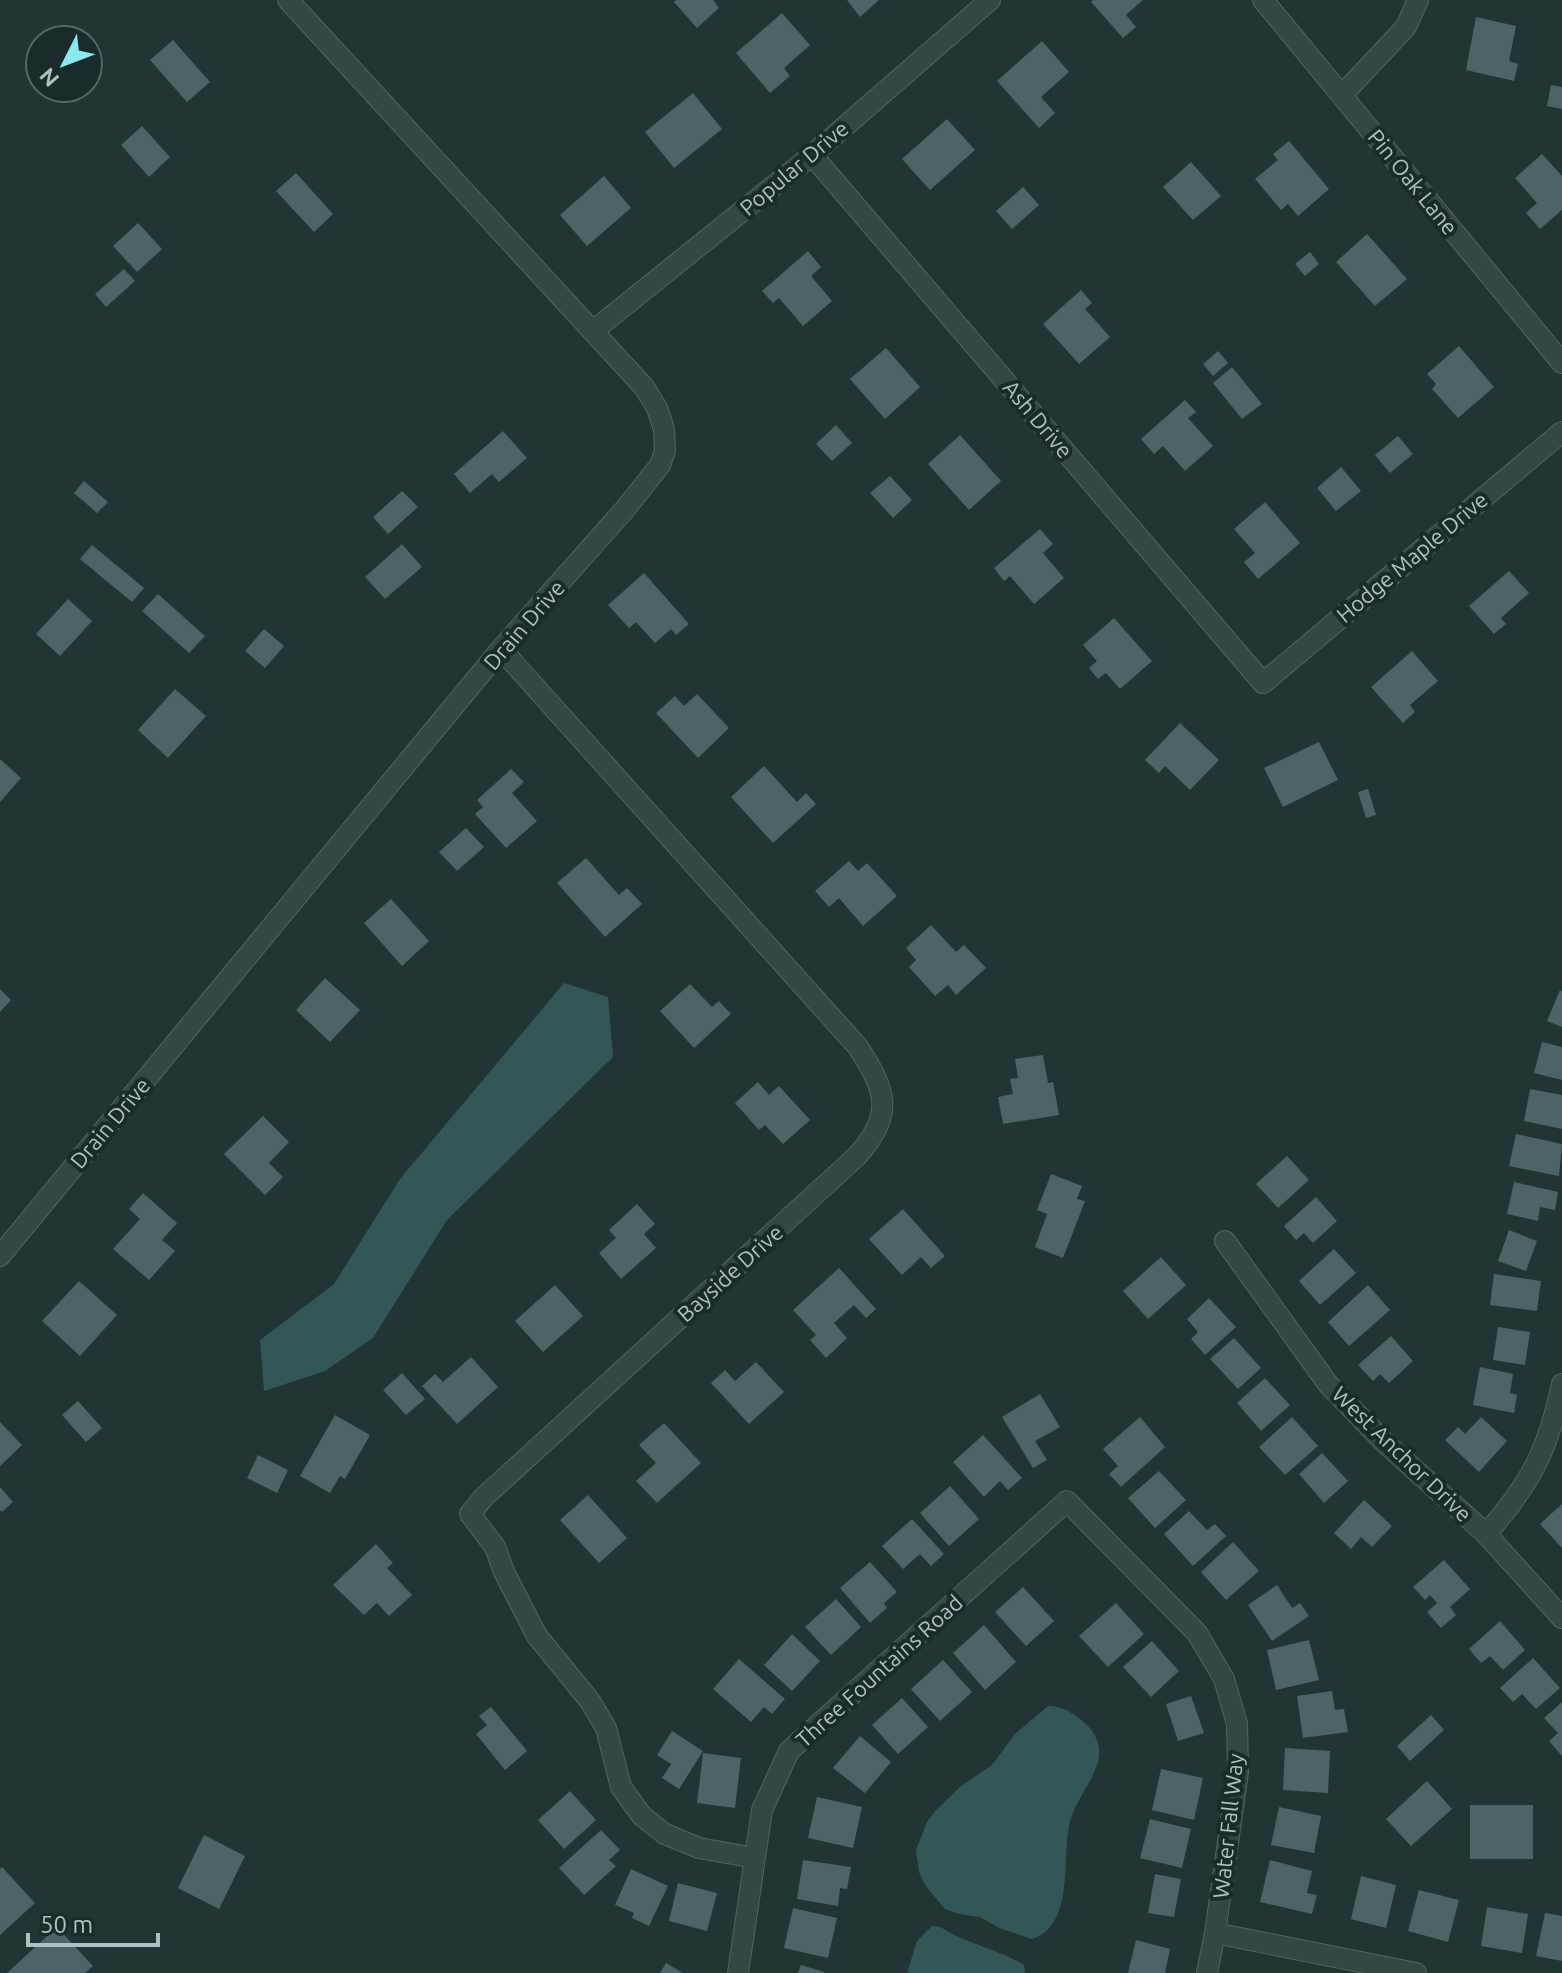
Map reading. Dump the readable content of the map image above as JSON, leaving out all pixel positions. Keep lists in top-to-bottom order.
{
  "streets": {
    "street": [
      "Popular Drive",
      "Pin Oak Lane",
      "Ash Drive",
      "Hodge Maple Drive",
      "Drain Drive",
      "Bayside Drive",
      "West Anchor Drive",
      "Three Fountains Road",
      "Water Fall Way"
    ]
  },
  "crossings": [
    ["Popular Drive", "Ash Drive"],
    ["Popular Drive", "Drain Drive"],
    ["Ash Drive", "Hodge Maple Drive"],
    ["Drain Drive", "Bayside Drive"],
    ["Bayside Drive", "Three Fountains Road"],
    ["Three Fountains Road", "Water Fall Way"]
  ],
  "scale_bar": "50 m",
  "north": "bottom left"
}
